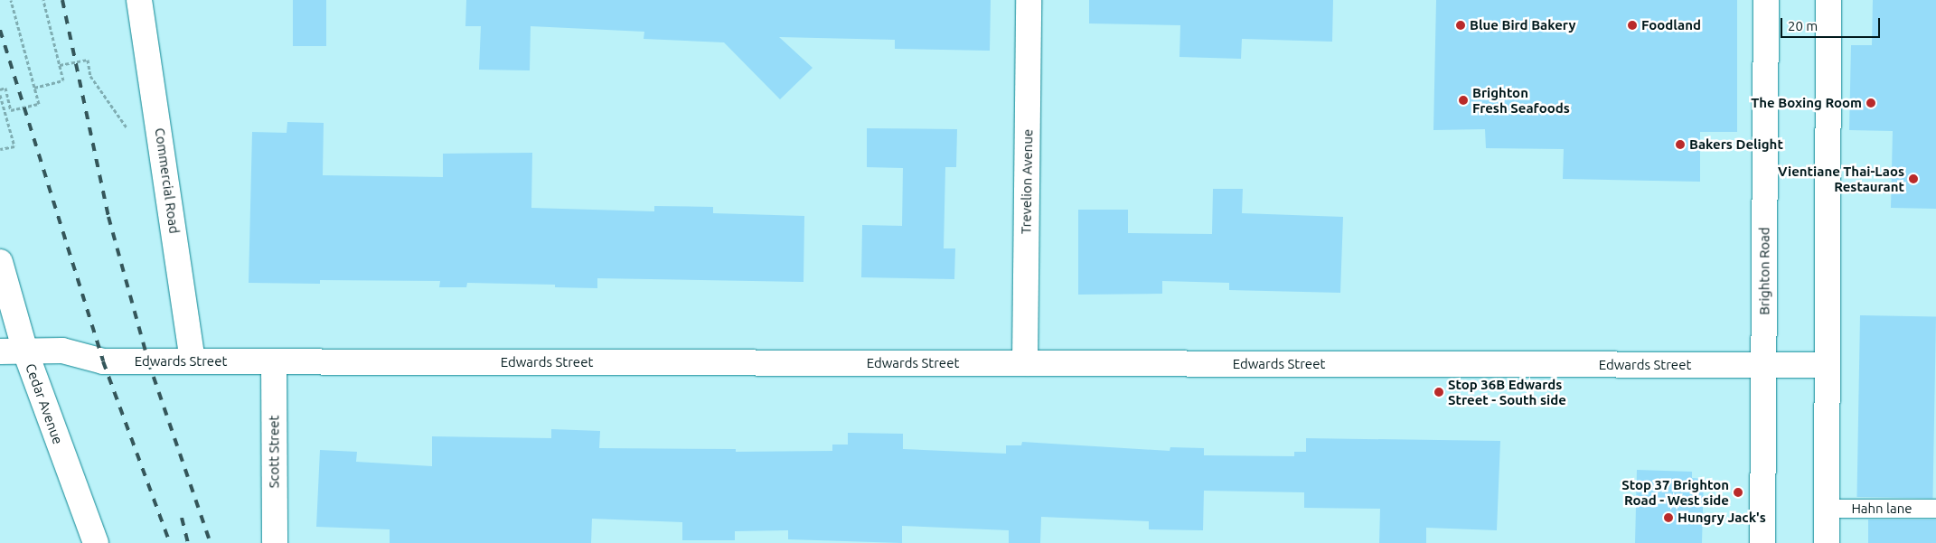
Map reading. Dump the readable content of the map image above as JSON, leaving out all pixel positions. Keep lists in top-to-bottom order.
{
  "streets": {
    "street": [
      "Commercial Road",
      "Trevelion Avenue",
      "Brighton Road",
      "Edwards Street",
      "Cedar Avenue",
      "Scott Street"
    ],
    "lane": ["Hahn lane"]
  },
  "crossings": [
    ["Commercial Road", "Edwards Street"],
    ["Trevelion Avenue", "Edwards Street"],
    ["Brighton Road", "Edwards Street"],
    ["Edwards Street", "Cedar Avenue"],
    ["Edwards Street", "Scott Street"]
  ],
  "places": [
    "Blue Bird Bakery",
    "Foodland",
    "Brighton Fresh Seafoods",
    "The Boxing Room",
    "Bakers Delight",
    "Vientiane Thai-Laos Restaurant",
    "Stop 36B Edwards Street - South side",
    "Stop 37 Brighton Road - West side",
    "Hungry Jack's"
  ],
  "scale_bar": "20 m"
}
